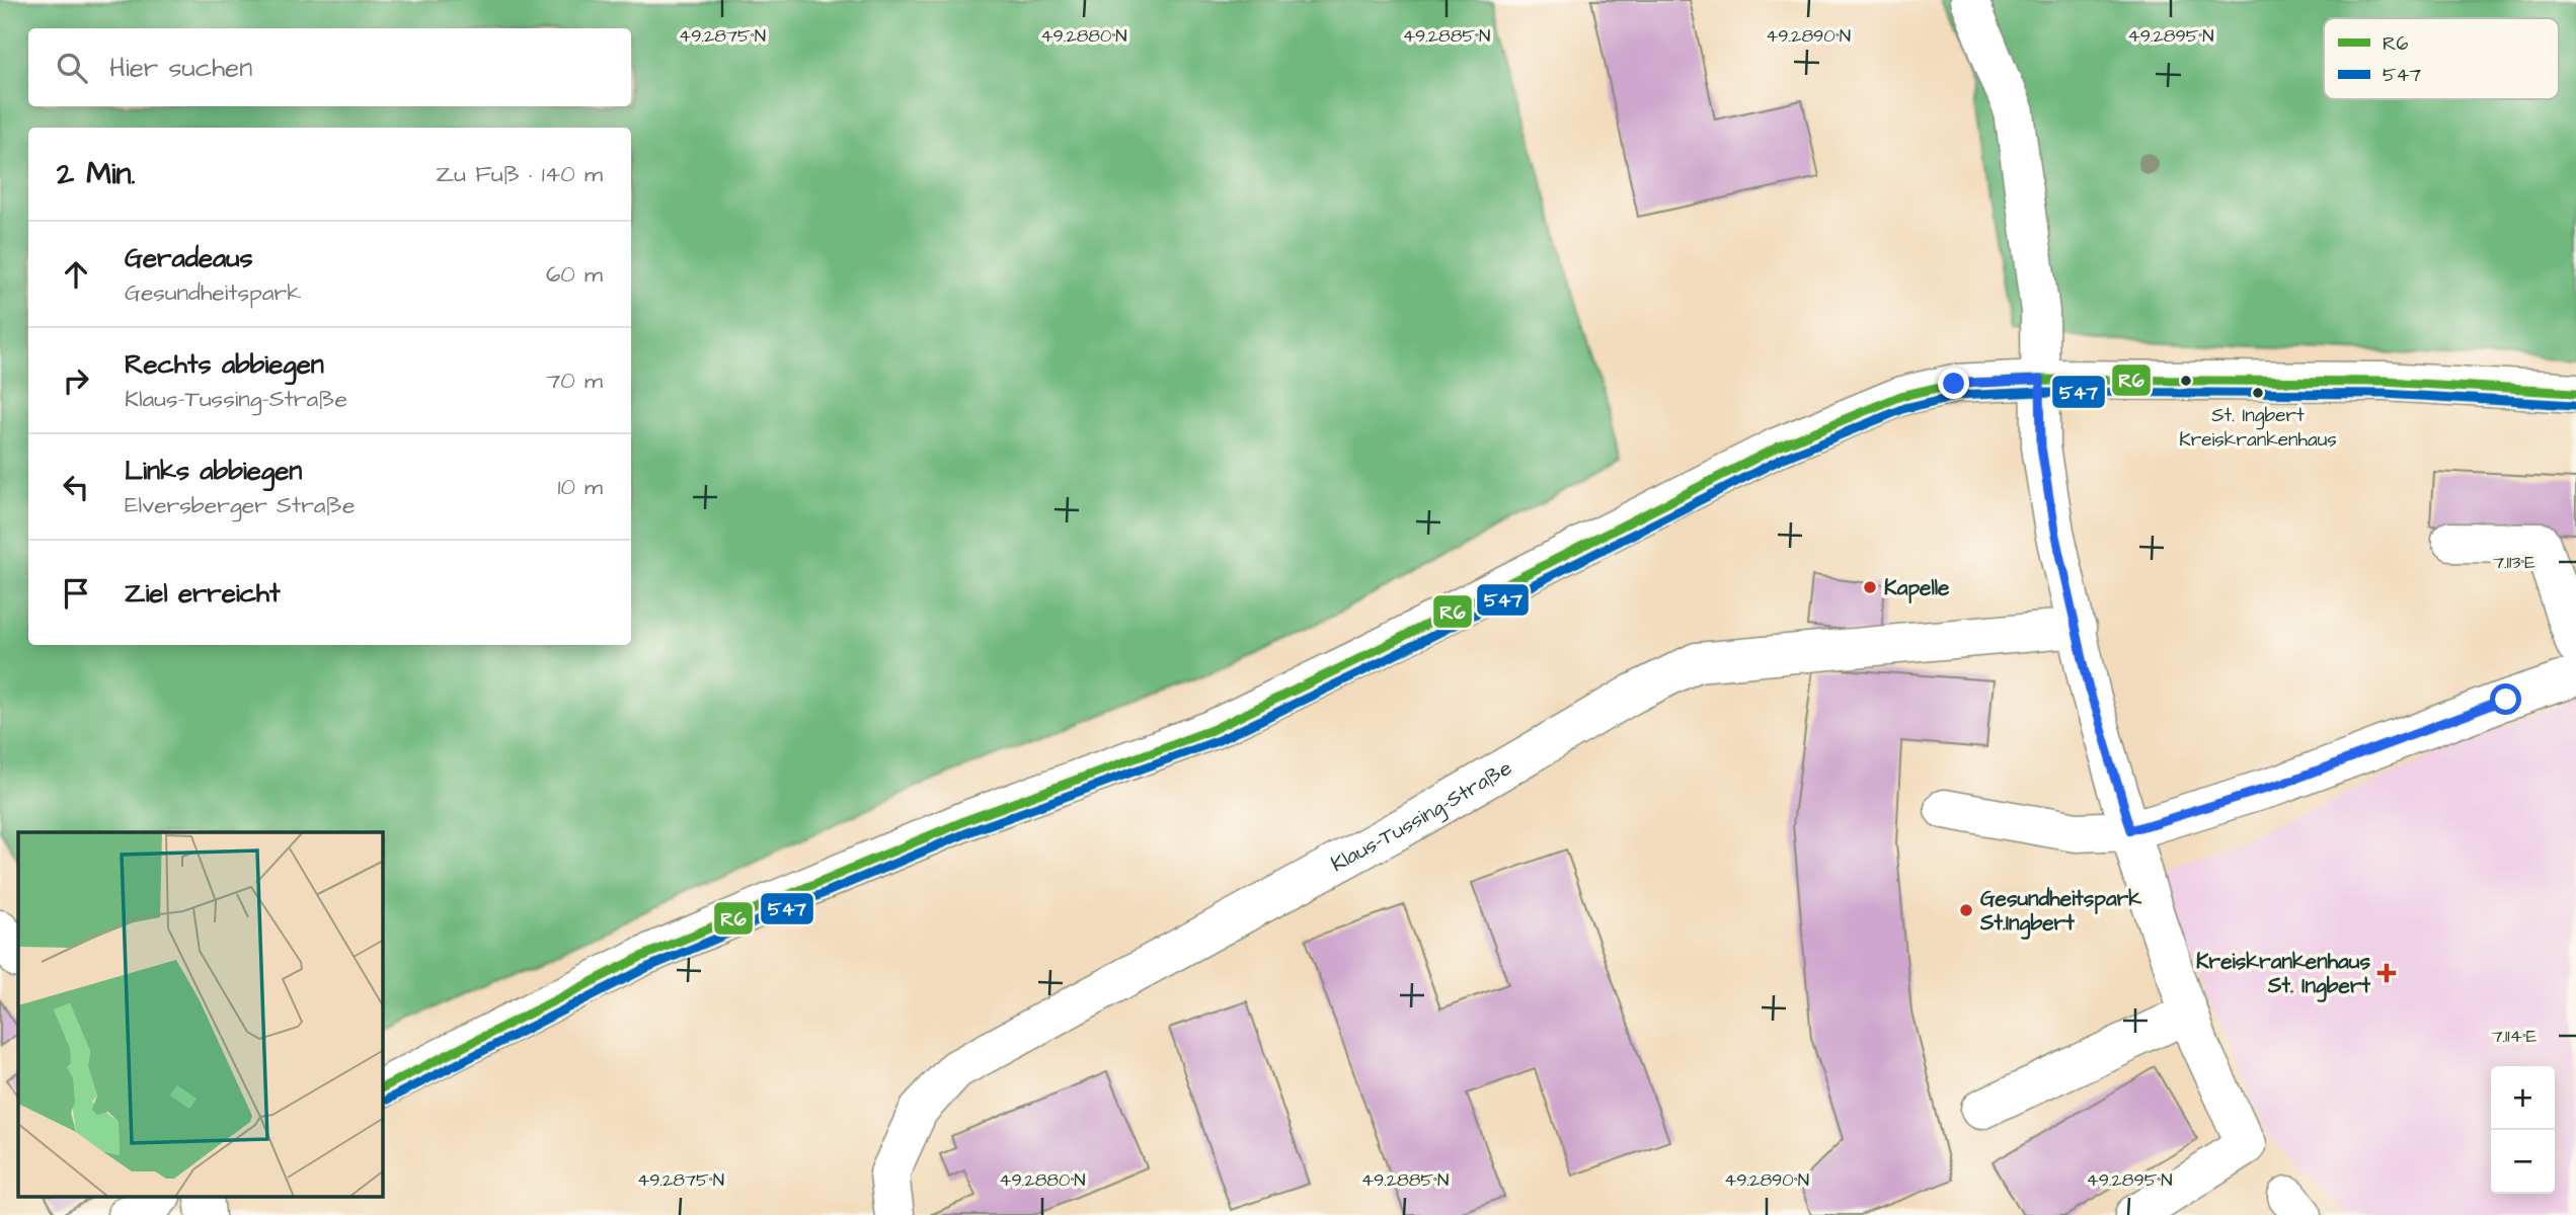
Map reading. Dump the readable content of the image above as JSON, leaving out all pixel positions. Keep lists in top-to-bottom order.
{
  "streets": {
    "main road": ["Klaus-Tussing-Straße"]
  },
  "places": {
    "other": ["St. Ingbert Kreiskrankenhaus", "Kapelle", "Gesundheitspark St.Ingbert"],
    "health": ["Kreiskrankenhaus St. Ingbert"]
  },
  "lines": ["transit line R6", "transit line 547"],
  "legend": ["R6", "547"],
  "page": {
    "search": "Hier suchen",
    "heading": ["2 Min.", "Zu Fuß · 140 m"],
    "list": [
      ["Geradeaus", "Gesundheitspark", "60 m"],
      ["Rechts abbiegen", "Klaus-Tussing-Straße", "70 m"],
      ["Links abbiegen", "Elversberger Straße", "10 m"],
      "Ziel erreicht"
    ],
    "map_buttons": ["+", "−"]
  },
  "coordinates": [
    "49.2875°N",
    "49.2880°N",
    "49.2885°N",
    "49.2890°N",
    "49.2895°N",
    "7.113°E",
    "7.114°E"
  ]
}
